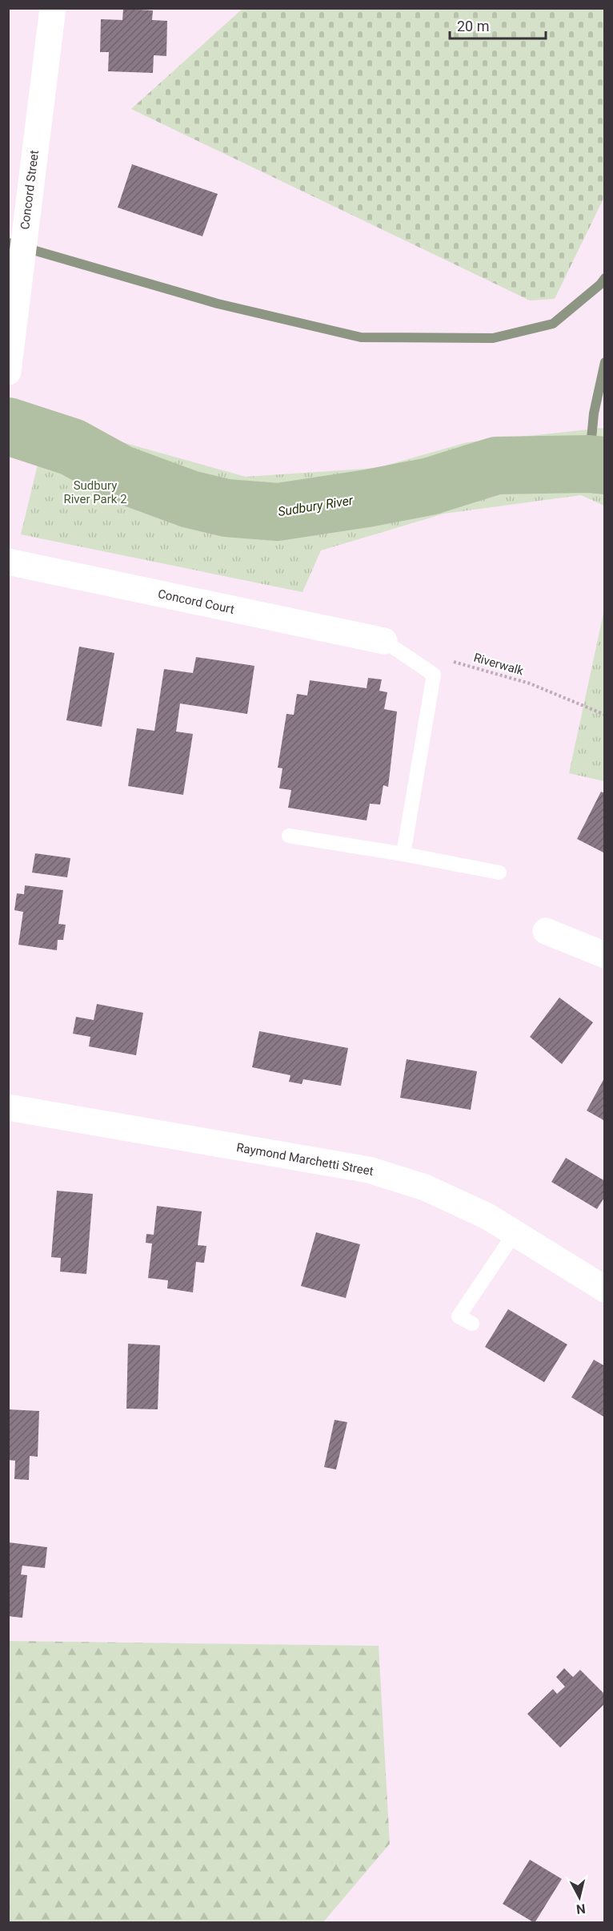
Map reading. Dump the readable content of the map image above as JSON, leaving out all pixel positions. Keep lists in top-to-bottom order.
{
  "streets": {
    "street": ["Concord Street", "Concord Court", "Raymond Marchetti Street"],
    "path": ["Riverwalk"]
  },
  "water": ["Sudbury River"],
  "parks": ["Sudbury River Park 2"],
  "scale_bar": "20 m",
  "north": "bottom"
}
